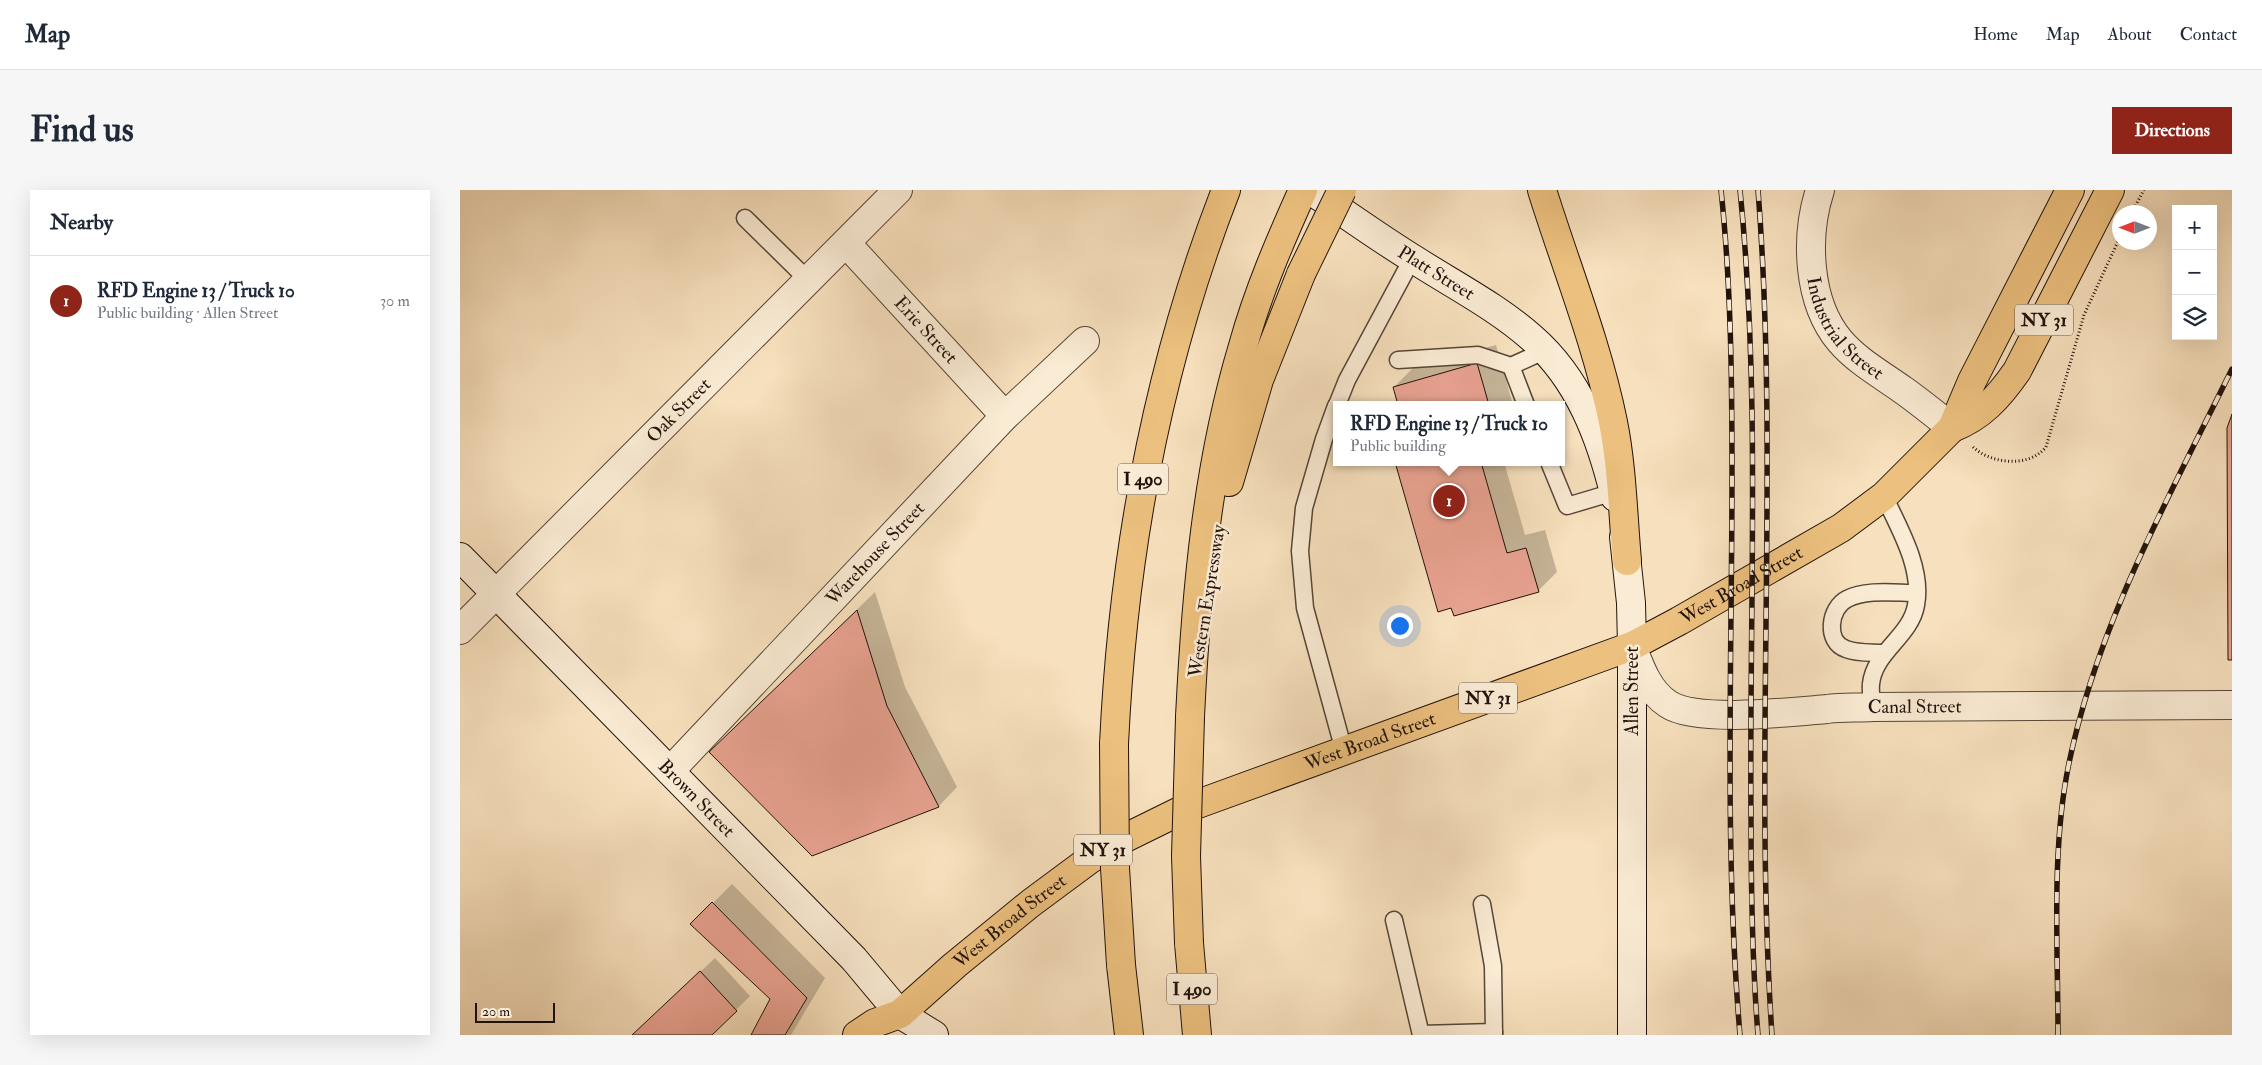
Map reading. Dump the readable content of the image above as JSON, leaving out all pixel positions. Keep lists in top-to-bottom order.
{
  "streets": {
    "main road": [
      "NY 31",
      "I 490",
      "West Broad Street",
      "Western Expressway"
    ],
    "street": [
      "Platt Street",
      "Industrial Street",
      "Erie Street",
      "Oak Street",
      "Warehouse Street",
      "Allen Street",
      "Canal Street",
      "Brown Street"
    ]
  },
  "crossings": [
    ["Platt Street", "Allen Street"],
    ["Industrial Street", "West Broad Street"],
    ["Erie Street", "Oak Street"],
    ["Erie Street", "Warehouse Street"],
    ["Oak Street", "Brown Street"],
    ["Warehouse Street", "Brown Street"],
    ["West Broad Street", "Allen Street"],
    ["West Broad Street", "Canal Street"],
    ["West Broad Street", "Brown Street"],
    ["Allen Street", "Canal Street"]
  ],
  "scale_bar": "20 m",
  "north": "left",
  "page": {
    "header": "Map",
    "nav": [
      "Home",
      "Map",
      "About",
      "Contact"
    ],
    "buttons": "Directions",
    "title": "Find us",
    "heading": "Nearby",
    "map_buttons": ["+", "−"],
    "list": [
      {
        "mark": "1",
        "name": "RFD Engine 13 / Truck 10",
        "note": "Public building · Allen Street",
        "value": "30 m"
      }
    ],
    "popup": ["RFD Engine 13 / Truck 10", "Public building"],
    "pins": "1",
    "scale": "20 m"
  }
}
